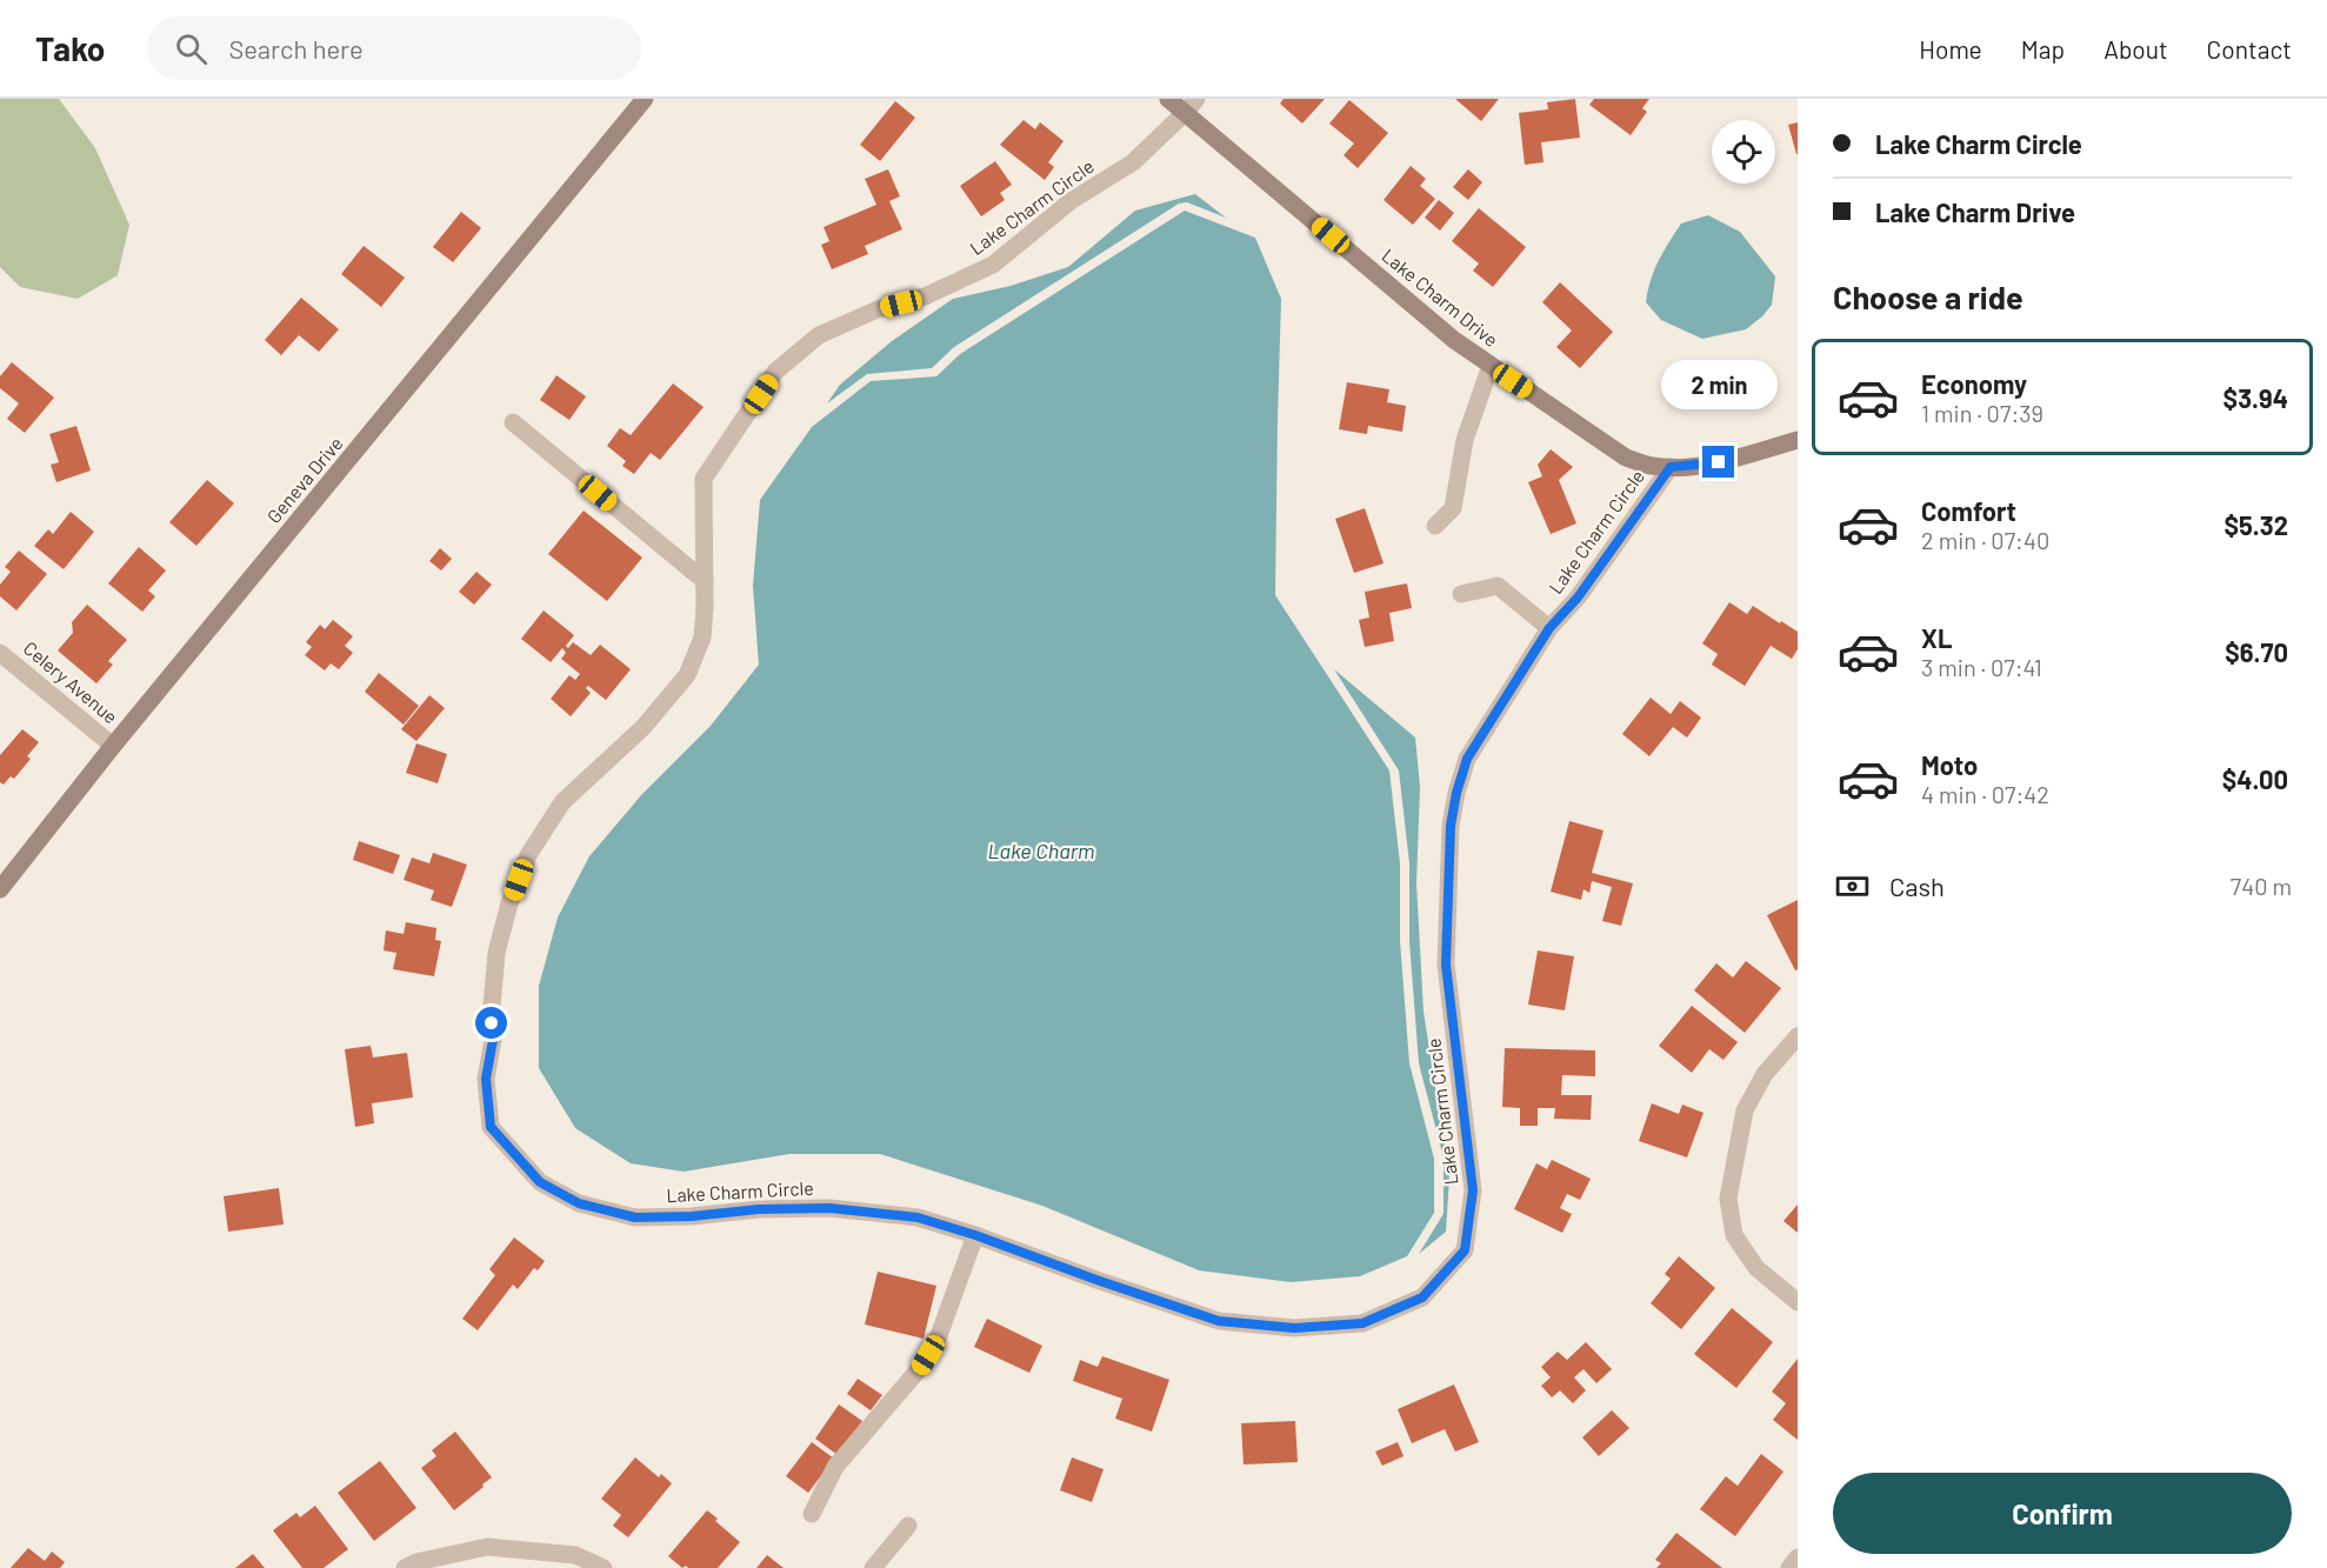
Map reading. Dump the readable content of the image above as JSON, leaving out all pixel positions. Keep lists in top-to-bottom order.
{
  "streets": {
    "main road": ["Lake Charm Drive", "Geneva Drive"],
    "street": ["Lake Charm Circle", "Celery Avenue"]
  },
  "crossings": [
    ["Lake Charm Circle", "Lake Charm Drive"],
    ["Geneva Drive", "Celery Avenue"]
  ],
  "water": ["Lake Charm"],
  "page": {
    "header": "Tako",
    "search": "Search here",
    "nav": [
      "Home",
      "Map",
      "About",
      "Contact"
    ],
    "banner": ["Lake Charm Circle", "Lake Charm Drive"],
    "heading": "Choose a ride",
    "list": [
      {
        "name": "Economy",
        "note": "1 min · 07:39",
        "value": "$3.94"
      },
      {
        "name": "Comfort",
        "note": "2 min · 07:40",
        "value": "$5.32"
      },
      {
        "name": "XL",
        "note": "3 min · 07:41",
        "value": "$6.70"
      },
      {
        "name": "Moto",
        "note": "4 min · 07:42",
        "value": "$4.00"
      }
    ],
    "bubble": "2 min",
    "pay": ["Cash", "740 m"],
    "buttons": "Confirm"
  }
}
